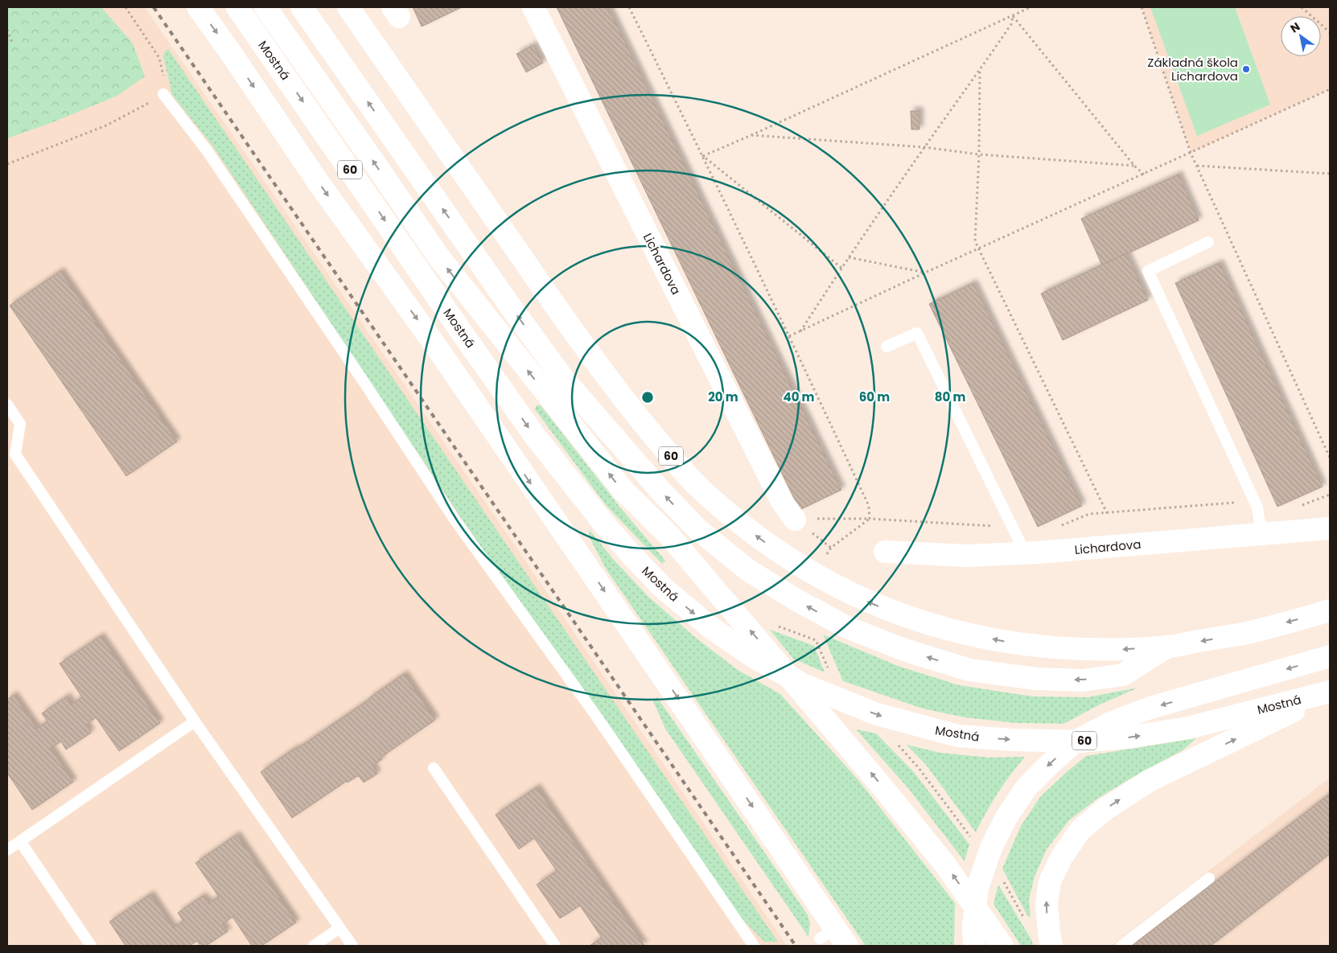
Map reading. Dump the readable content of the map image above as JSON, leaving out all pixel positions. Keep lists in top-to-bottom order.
{
  "streets": {
    "main road": ["Mostná", "60", "Lichardova"]
  },
  "places": ["Základná škola Lichardova"],
  "north": "top left",
  "rings": [
    "20 m",
    "40 m",
    "60 m",
    "80 m"
  ]
}
